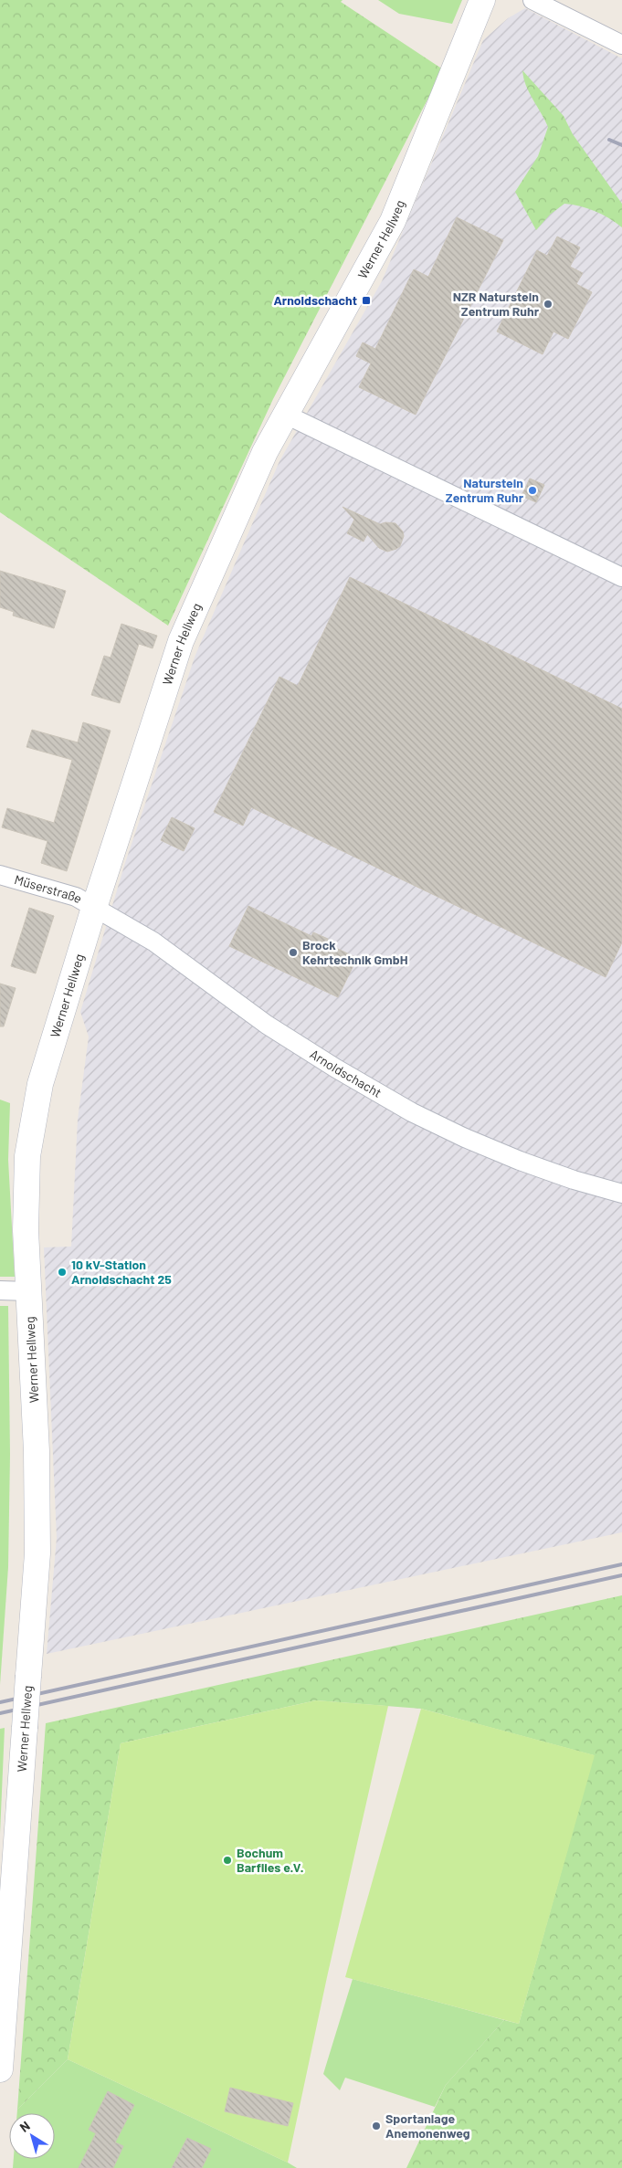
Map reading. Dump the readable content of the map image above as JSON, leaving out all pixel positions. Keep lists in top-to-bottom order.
{
  "streets": {
    "main road": ["Werner Hellweg"],
    "street": ["Müserstraße", "Arnoldschacht"]
  },
  "crossings": [
    ["Werner Hellweg", "Müserstraße"],
    ["Werner Hellweg", "Arnoldschacht"],
    ["Müserstraße", "Arnoldschacht"]
  ],
  "places": {
    "transit": ["Arnoldschacht"],
    "other": [
      "NZR Naturstein Zentrum Ruhr",
      "Naturstein Zentrum Ruhr",
      "Brock Kehrtechnik GmbH",
      "10 kV-Station Arnoldschacht 25",
      "Bochum Barflies e.V.",
      "Sportanlage Anemonenweg"
    ]
  },
  "north": "top left"
}
